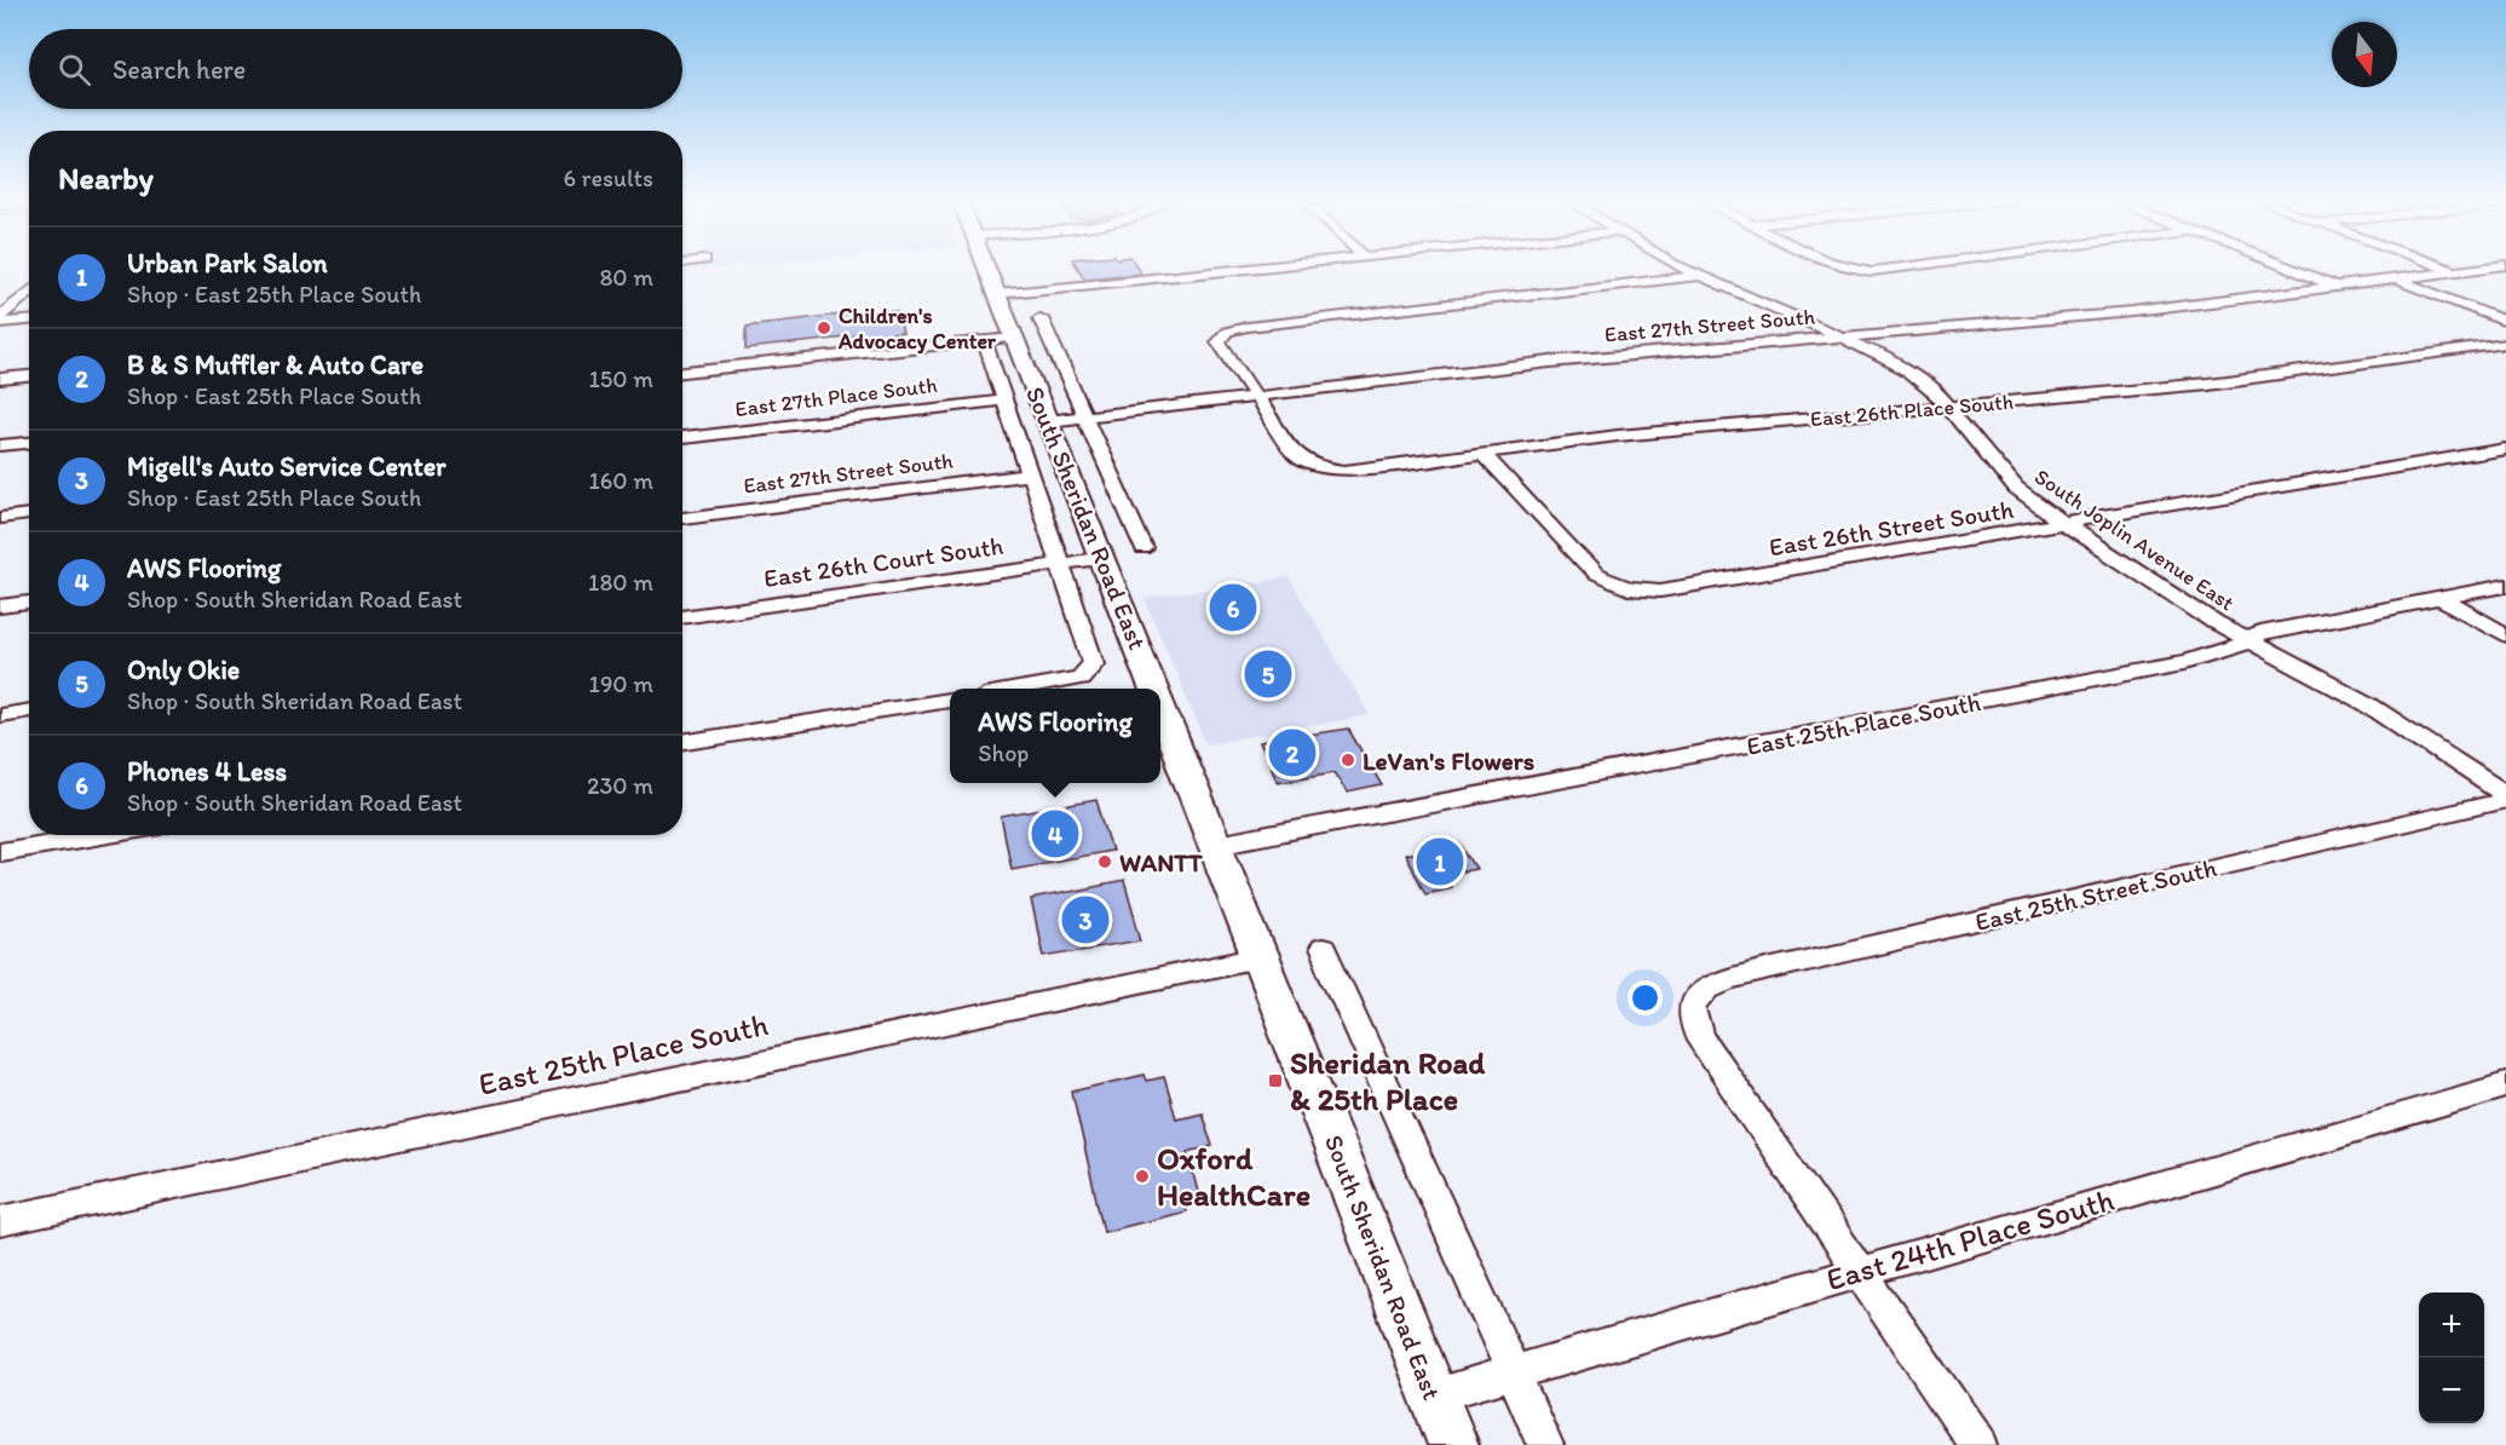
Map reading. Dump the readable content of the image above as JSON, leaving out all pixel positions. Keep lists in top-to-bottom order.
{
  "streets": {
    "main road": ["South Sheridan Road East"],
    "street": [
      "East 27th Street South",
      "East 27th Place South",
      "East 26th Place South",
      "East 26th Street South",
      "South Joplin Avenue East",
      "East 26th Court South",
      "East 25th Place South",
      "East 25th Street South",
      "East 24th Place South"
    ]
  },
  "crossings": [
    ["East 27th Street South", "East 26th Place South"],
    ["East 27th Street South", "South Sheridan Road East"],
    ["East 27th Street South", "South Joplin Avenue East"],
    ["East 27th Place South", "South Sheridan Road East"],
    ["East 26th Place South", "East 26th Street South"],
    ["East 26th Place South", "South Joplin Avenue East"],
    ["South Sheridan Road East", "East 26th Court South"],
    ["South Sheridan Road East", "East 25th Place South"],
    ["South Sheridan Road East", "East 24th Place South"],
    ["East 26th Street South", "South Joplin Avenue East"],
    ["South Joplin Avenue East", "East 25th Place South"],
    ["South Joplin Avenue East", "East 25th Street South"],
    ["East 25th Street South", "East 24th Place South"]
  ],
  "places": {
    "other": [
      "Children's Advocacy Center",
      "LeVan's Flowers",
      "WANTT",
      "Oxford HealthCare"
    ],
    "transit": ["Sheridan Road & 25th Place"]
  },
  "north": "bottom",
  "page": {
    "search": "Search here",
    "heading": ["Nearby", "6 results"],
    "list": [
      {
        "mark": "1",
        "name": "Urban Park Salon",
        "note": "Shop · East 25th Place South",
        "value": "80 m"
      },
      {
        "mark": "2",
        "name": "B & S Muffler & Auto Care",
        "note": "Shop · East 25th Place South",
        "value": "150 m"
      },
      {
        "mark": "3",
        "name": "Migell's Auto Service Center",
        "note": "Shop · East 25th Place South",
        "value": "160 m"
      },
      {
        "mark": "4",
        "name": "AWS Flooring",
        "note": "Shop · South Sheridan Road East",
        "value": "180 m"
      },
      {
        "mark": "5",
        "name": "Only Okie",
        "note": "Shop · South Sheridan Road East",
        "value": "190 m"
      },
      {
        "mark": "6",
        "name": "Phones 4 Less",
        "note": "Shop · South Sheridan Road East",
        "value": "230 m"
      }
    ],
    "pins": [
      "6",
      "5",
      "2",
      "4",
      "1",
      "3"
    ],
    "popup": ["AWS Flooring", "Shop"],
    "map_buttons": ["+", "−"]
  }
}
